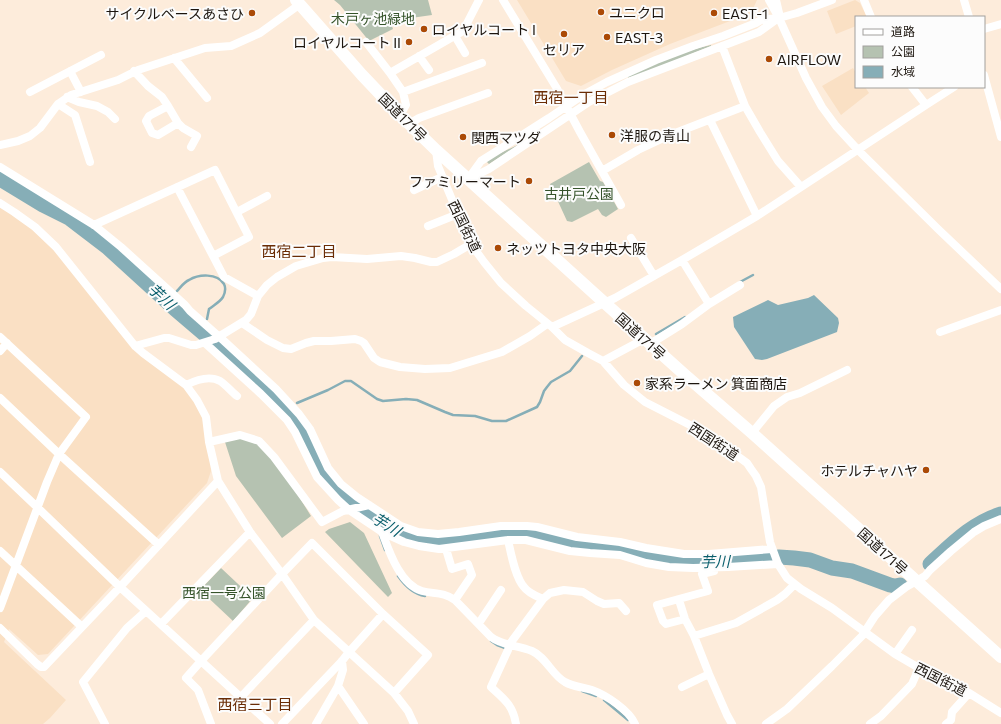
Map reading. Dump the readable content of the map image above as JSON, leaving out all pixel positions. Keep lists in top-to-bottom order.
{
  "streets": {
    "highway": ["国道171号"],
    "street": ["西国街道"]
  },
  "crossings": [
    ["国道171号", "西国街道"]
  ],
  "districts": ["西宿一丁目", "西宿二丁目", "西宿三丁目"],
  "water": ["芋川"],
  "parks": ["木戸ヶ池緑地", "古井戸公園", "西宿一号公園"],
  "places": [
    "ユニクロ",
    "サイクルベースあさひ",
    "EAST-1",
    "ロイヤルコート I",
    "セリア",
    "EAST-3",
    "ロイヤルコート II",
    "AIRFLOW",
    "洋服の青山",
    "関西マツダ",
    "ファミリーマート",
    "ネッツトヨタ中央大阪",
    "家系ラーメン 箕面商店",
    "ホテルチャハヤ"
  ],
  "legend": ["道路", "公園", "水域"]
}
